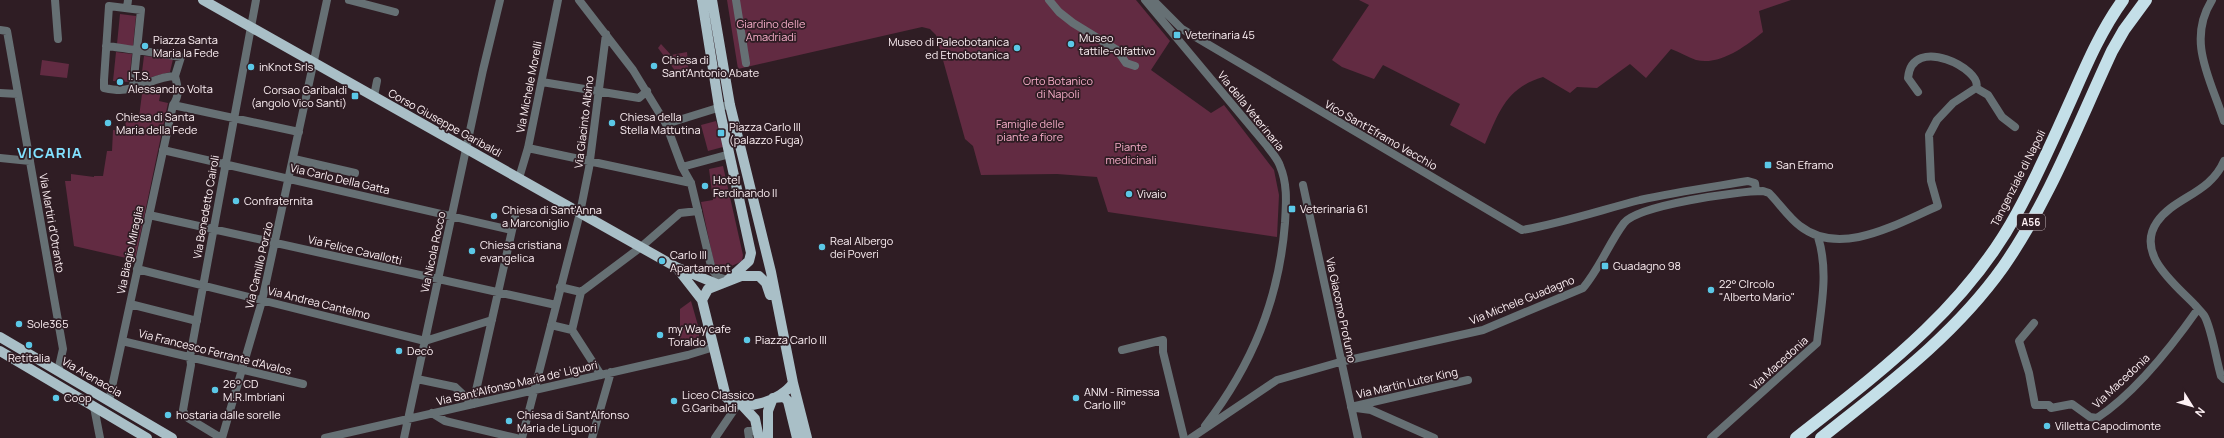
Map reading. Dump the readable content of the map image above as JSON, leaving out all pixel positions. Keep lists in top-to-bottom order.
{
  "streets": {
    "highway": ["Tangenziale di Napoli", "A56"],
    "main road": ["Corso Giuseppe Garibaldi", "Via Arenaccia"],
    "street": [
      "Via Michele Morelli",
      "Via della Veterinaria",
      "Via Giacinto Albino",
      "Vico Sant'Eframo Vecchio",
      "Via Carlo Della Gatta",
      "Via Benedetto Cairoli",
      "Via Martiri d'Otranto",
      "Via Biagio Miraglia",
      "Via Felice Cavallotti",
      "Via Nicola Rocco",
      "Via Camillo Porzio",
      "Via Michele Guadagno",
      "Via Andrea Cantelmo",
      "Via Giacomo Profumo",
      "Via Francesco Ferrante d'Avalos",
      "Via Macedonia",
      "Via Sant'Alfonso Maria de' Liguori",
      "Via Martin Luter King"
    ]
  },
  "crossings": [
    ["Via Michele Morelli", "Corso Giuseppe Garibaldi"],
    ["Via della Veterinaria", "Via Michele Guadagno"],
    ["Via Giacinto Albino", "Corso Giuseppe Garibaldi"],
    ["Via Giacinto Albino", "Via Felice Cavallotti"],
    ["Via Giacinto Albino", "Via Sant'Alfonso Maria de' Liguori"],
    ["Corso Giuseppe Garibaldi", "Via Benedetto Cairoli"],
    ["Corso Giuseppe Garibaldi", "Via Nicola Rocco"],
    ["Corso Giuseppe Garibaldi", "Via Camillo Porzio"],
    ["Vico Sant'Eframo Vecchio", "Via Michele Guadagno"],
    ["Via Carlo Della Gatta", "Via Benedetto Cairoli"],
    ["Via Carlo Della Gatta", "Via Biagio Miraglia"],
    ["Via Carlo Della Gatta", "Via Nicola Rocco"],
    ["Via Carlo Della Gatta", "Via Camillo Porzio"],
    ["Via Benedetto Cairoli", "Via Felice Cavallotti"],
    ["Via Benedetto Cairoli", "Via Camillo Porzio"],
    ["Via Benedetto Cairoli", "Via Andrea Cantelmo"],
    ["Via Benedetto Cairoli", "Via Francesco Ferrante d'Avalos"],
    ["Via Martiri d'Otranto", "Via Arenaccia"],
    ["Via Biagio Miraglia", "Via Felice Cavallotti"],
    ["Via Biagio Miraglia", "Via Andrea Cantelmo"],
    ["Via Biagio Miraglia", "Via Francesco Ferrante d'Avalos"],
    ["Via Biagio Miraglia", "Via Arenaccia"],
    ["Via Felice Cavallotti", "Via Nicola Rocco"],
    ["Via Felice Cavallotti", "Via Camillo Porzio"],
    ["Via Nicola Rocco", "Via Andrea Cantelmo"],
    ["Via Nicola Rocco", "Via Sant'Alfonso Maria de' Liguori"],
    ["Via Camillo Porzio", "Via Andrea Cantelmo"],
    ["Via Camillo Porzio", "Via Francesco Ferrante d'Avalos"],
    ["Via Michele Guadagno", "Via Giacomo Profumo"],
    ["Via Giacomo Profumo", "Via Martin Luter King"]
  ],
  "districts": ["VICARIA"],
  "parks": [
    "Giardino delle Amadriadi",
    "Orto Botanico di Napoli",
    "Famiglie delle piante a fiore",
    "Piante medicinali"
  ],
  "places": {
    "transit": [
      "Veterinaria 45",
      "Corsao Garibaldi (angolo Vico Santi)",
      "Piazza Carlo III (palazzo Fuga)",
      "San Eframo",
      "Veterinaria 61",
      "Guadagno 98"
    ],
    "other": [
      "Museo tattile-olfattivo",
      "Piazza Santa Maria la Fede",
      "Museo di Paleobotanica ed Etnobotanica",
      "Chiesa di Sant'Antonio Abate",
      "inKnot Srls",
      "I.T.S. Alessandro Volta",
      "Chiesa di Santa Maria della Fede",
      "Chiesa della Stella Mattutina",
      "Hotel Ferdinando II",
      "Vivaio",
      "Confraternita",
      "Chiesa di Sant'Anna a Marconiglio",
      "Real Albergo dei Poveri",
      "Chiesa cristiana evangelica",
      "Carlo III Apartament",
      "22° CIrcolo \"Alberto Mario\"",
      "Sole365",
      "my Way cafe Toraldo",
      "Piazza Carlo III",
      "Retitalia",
      "Decò",
      "26° CD M.R.Imbriani",
      "Coop",
      "ANM - Rimessa Carlo III°",
      "Liceo Classico G.Garibaldi",
      "hostaria dalle sorelle",
      "Chiesa di Sant'Alfonso Maria de Liguori",
      "Villetta Capodimonte"
    ]
  },
  "north": "bottom right"
}
